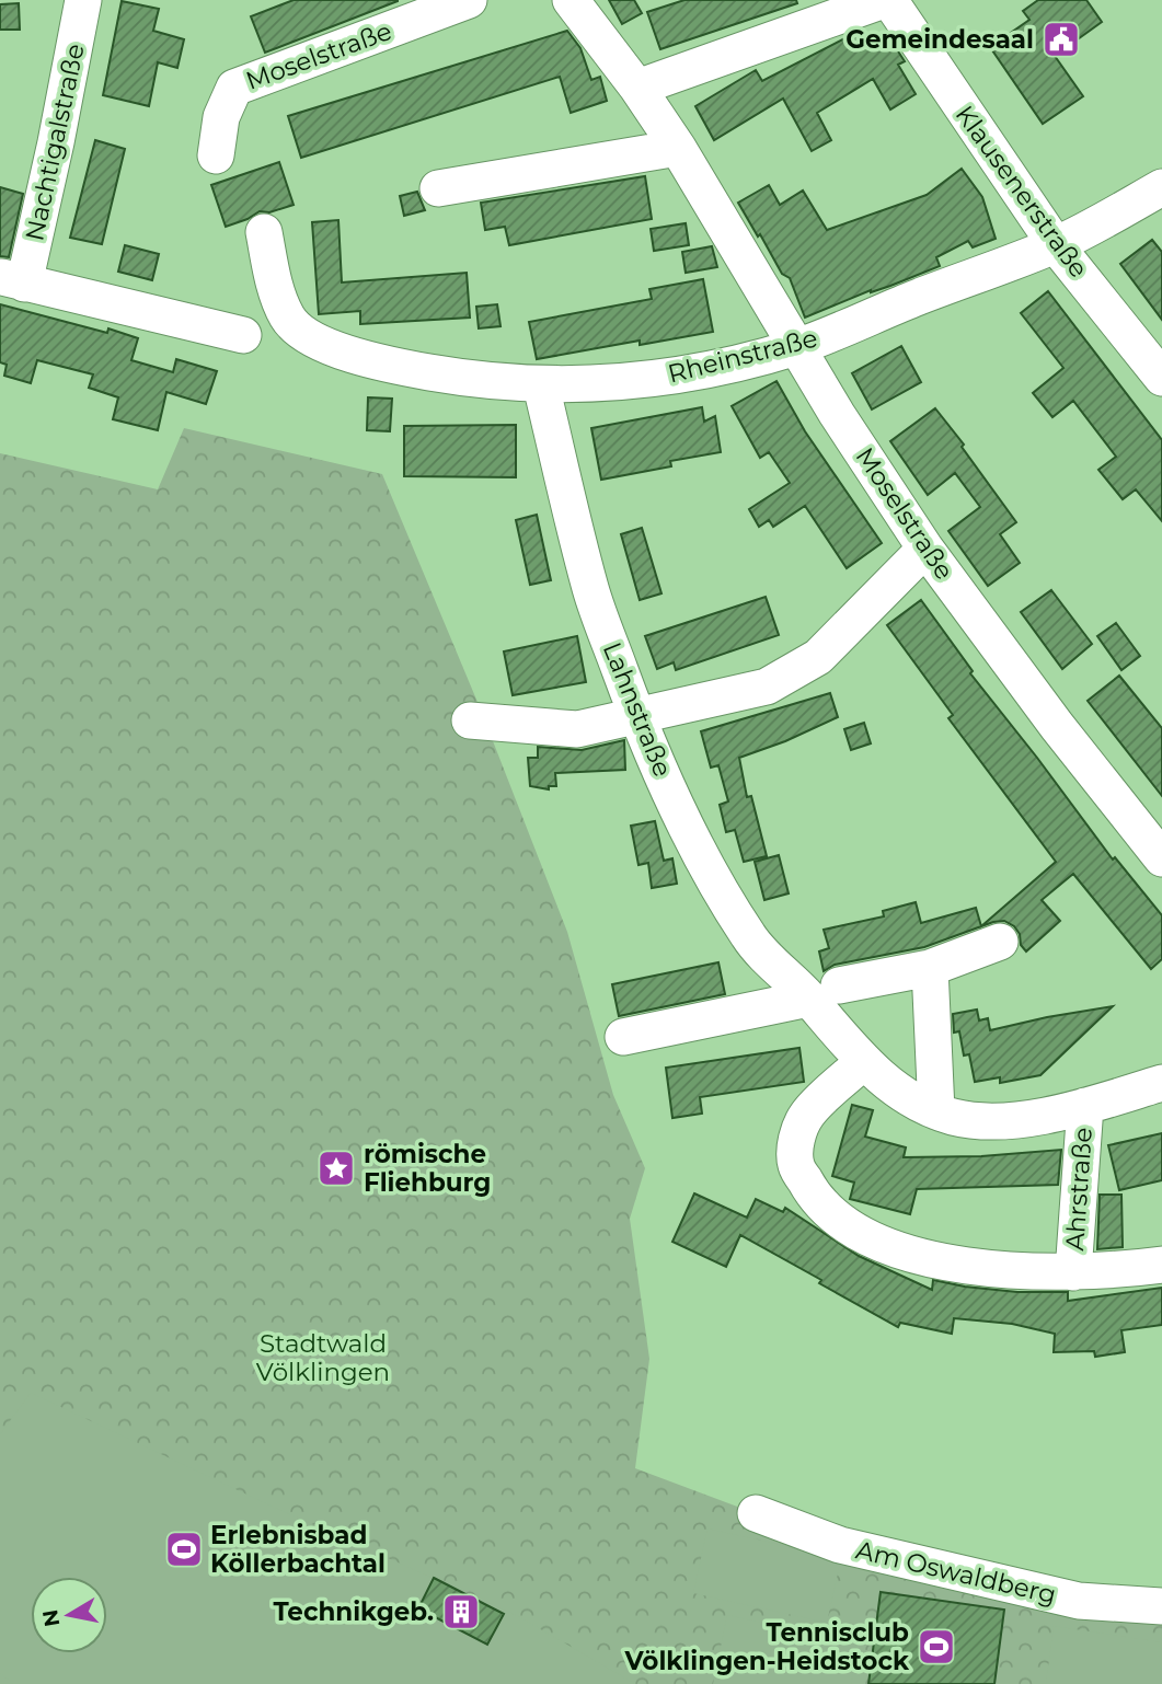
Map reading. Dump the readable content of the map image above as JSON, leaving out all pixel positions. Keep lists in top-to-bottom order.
{
  "streets": {
    "street": [
      "Moselstraße",
      "Nachtigalstraße",
      "Klausenerstraße",
      "Rheinstraße",
      "Lahnstraße",
      "Ahrstraße",
      "Am Oswaldberg"
    ]
  },
  "crossings": [
    ["Moselstraße", "Rheinstraße"],
    ["Klausenerstraße", "Rheinstraße"],
    ["Rheinstraße", "Lahnstraße"],
    ["Lahnstraße", "Ahrstraße"]
  ],
  "parks": ["Stadtwald Völklingen"],
  "places": {
    "public building": ["Gemeindesaal"],
    "place": ["römische Fliehburg"],
    "sports": ["Erlebnisbad Köllerbachtal", "Tennisclub Völklingen-Heidstock"],
    "building": ["Technikgeb."]
  },
  "north": "left"
}
